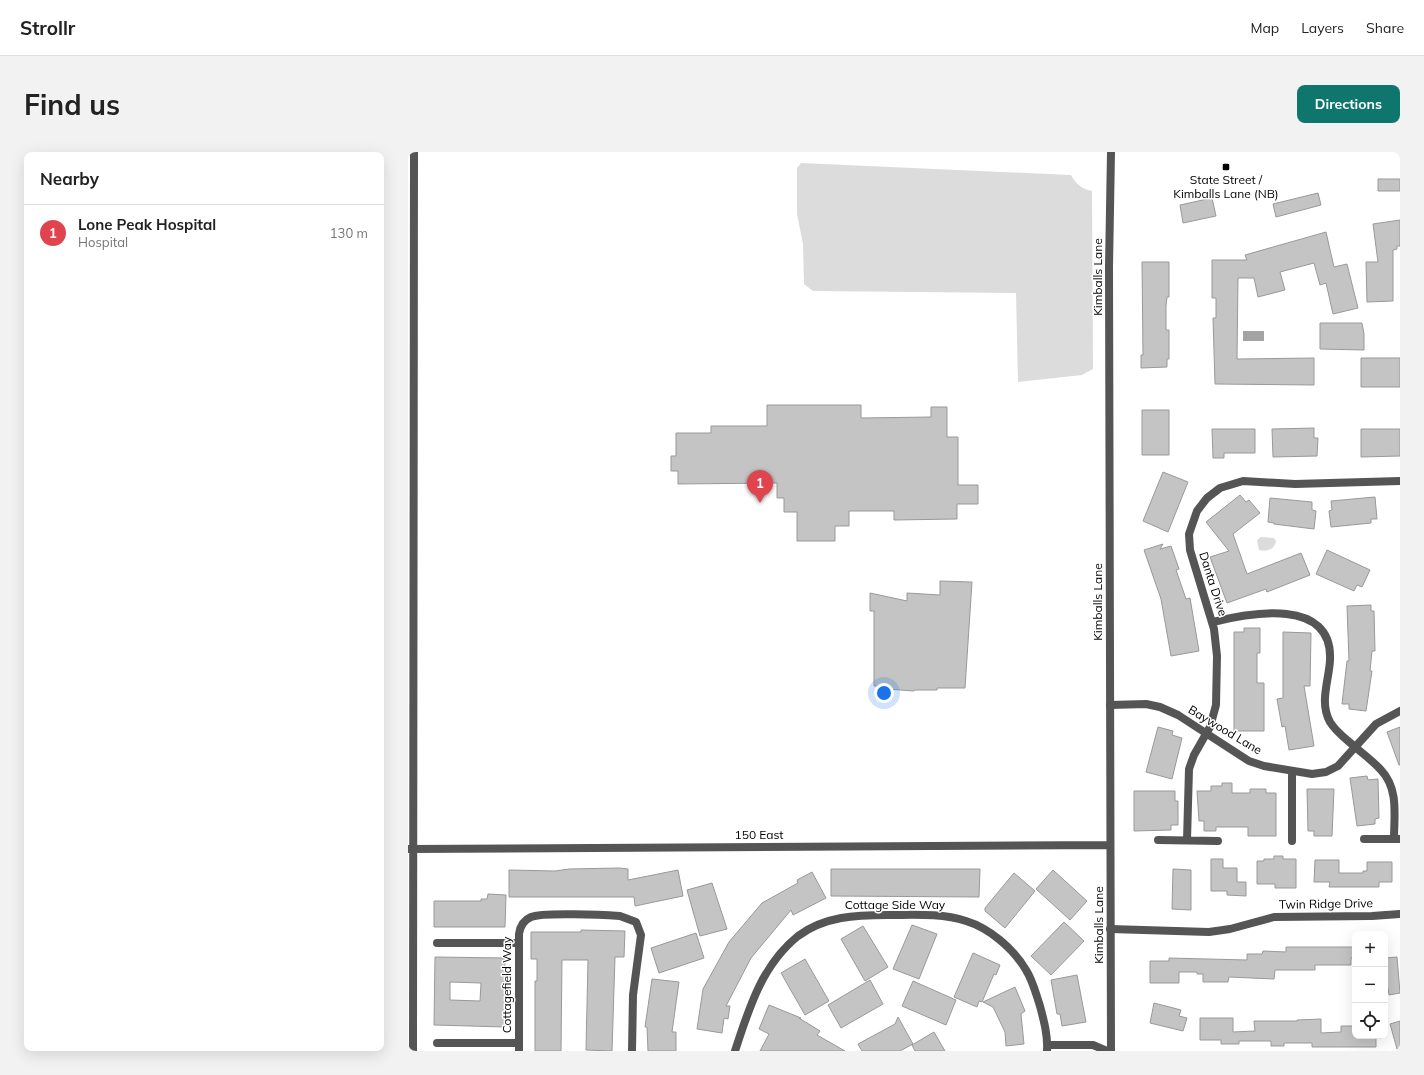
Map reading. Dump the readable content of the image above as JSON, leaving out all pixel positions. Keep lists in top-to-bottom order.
{
  "streets": {
    "street": [
      "Kimballs Lane",
      "Danta Drive",
      "Baywood Lane",
      "150 East",
      "Twin Ridge Drive",
      "Cottage Side Way",
      "Cottagefield Way"
    ]
  },
  "crossings": [
    ["Kimballs Lane", "Baywood Lane"],
    ["Kimballs Lane", "150 East"],
    ["Kimballs Lane", "Twin Ridge Drive"],
    ["Danta Drive", "Baywood Lane"]
  ],
  "places": {
    "transit": ["State Street / Kimballs Lane (NB)"]
  },
  "page": {
    "header": "Strollr",
    "nav": ["Map", "Layers", "Share"],
    "buttons": "Directions",
    "title": "Find us",
    "heading": "Nearby",
    "list": [
      {
        "mark": "1",
        "name": "Lone Peak Hospital",
        "note": "Hospital",
        "value": "130 m"
      }
    ],
    "pins": "1",
    "map_buttons": ["+", "−"]
  }
}
